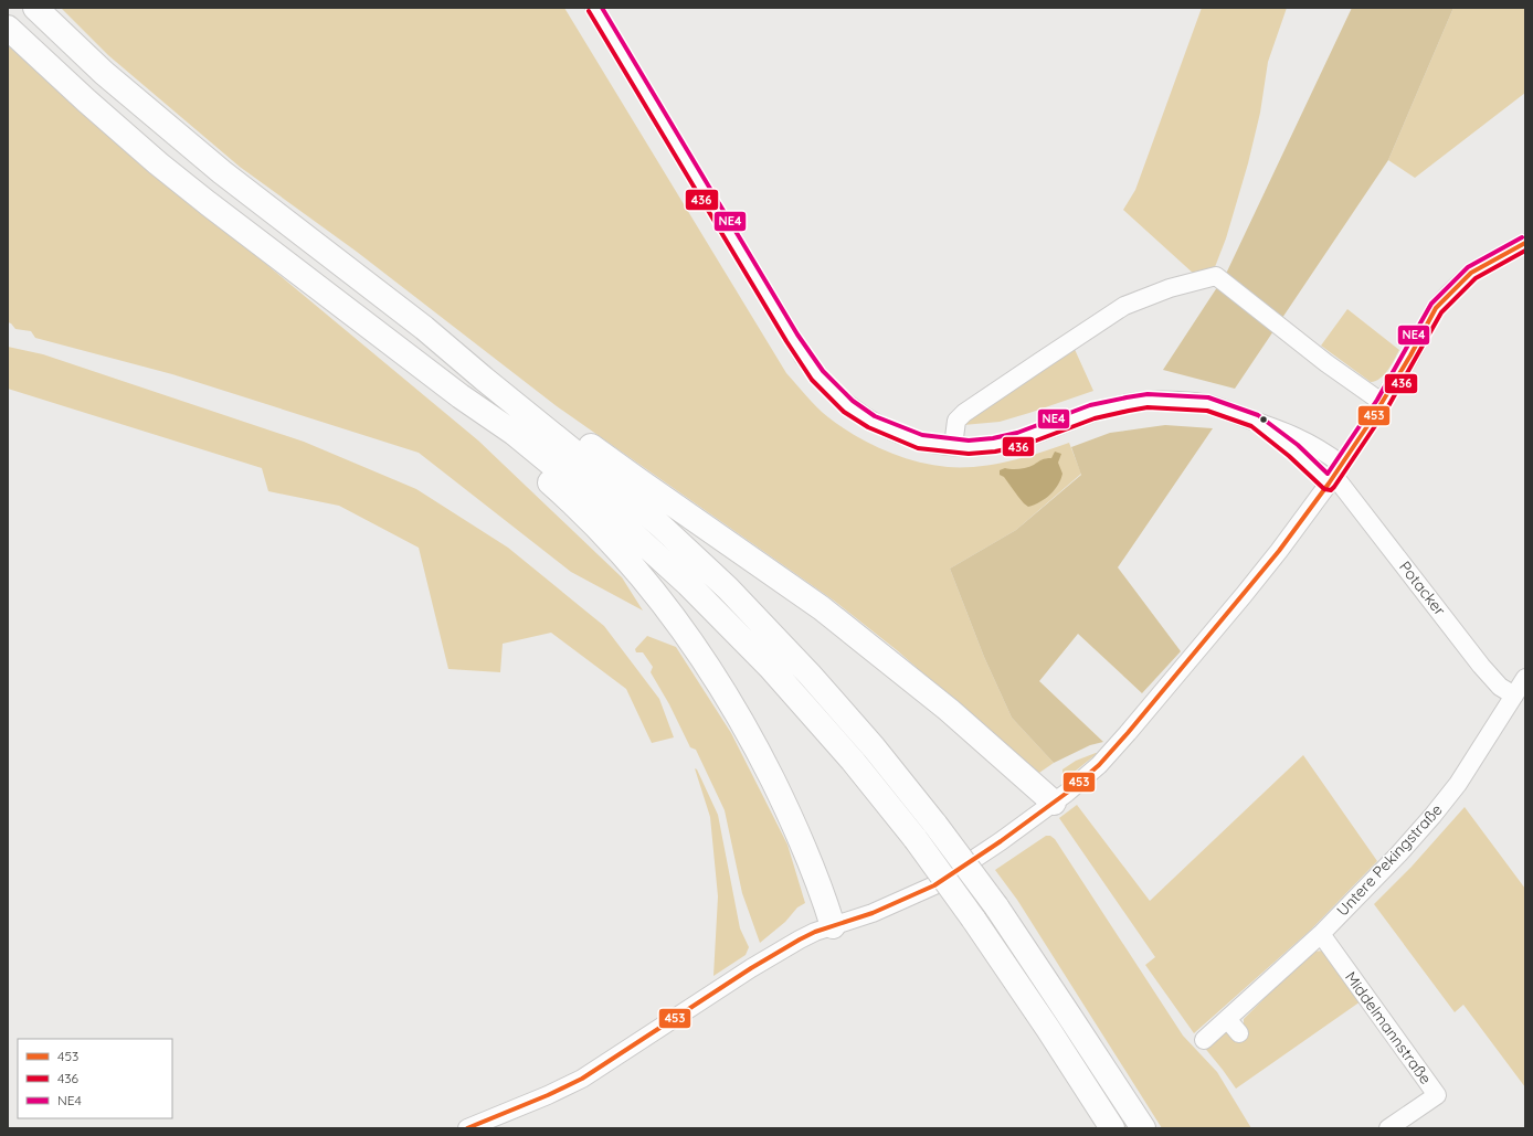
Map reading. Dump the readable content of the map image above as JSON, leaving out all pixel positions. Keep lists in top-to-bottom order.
{
  "streets": {
    "street": ["Potacker", "Untere Pekingstraße", "Middelmannstraße"]
  },
  "crossings": [
    ["Potacker", "Untere Pekingstraße"],
    ["Untere Pekingstraße", "Middelmannstraße"]
  ],
  "lines": ["transit line NE4", "transit line 436", "transit line 453"],
  "legend": ["453", "436", "NE4"]
}
